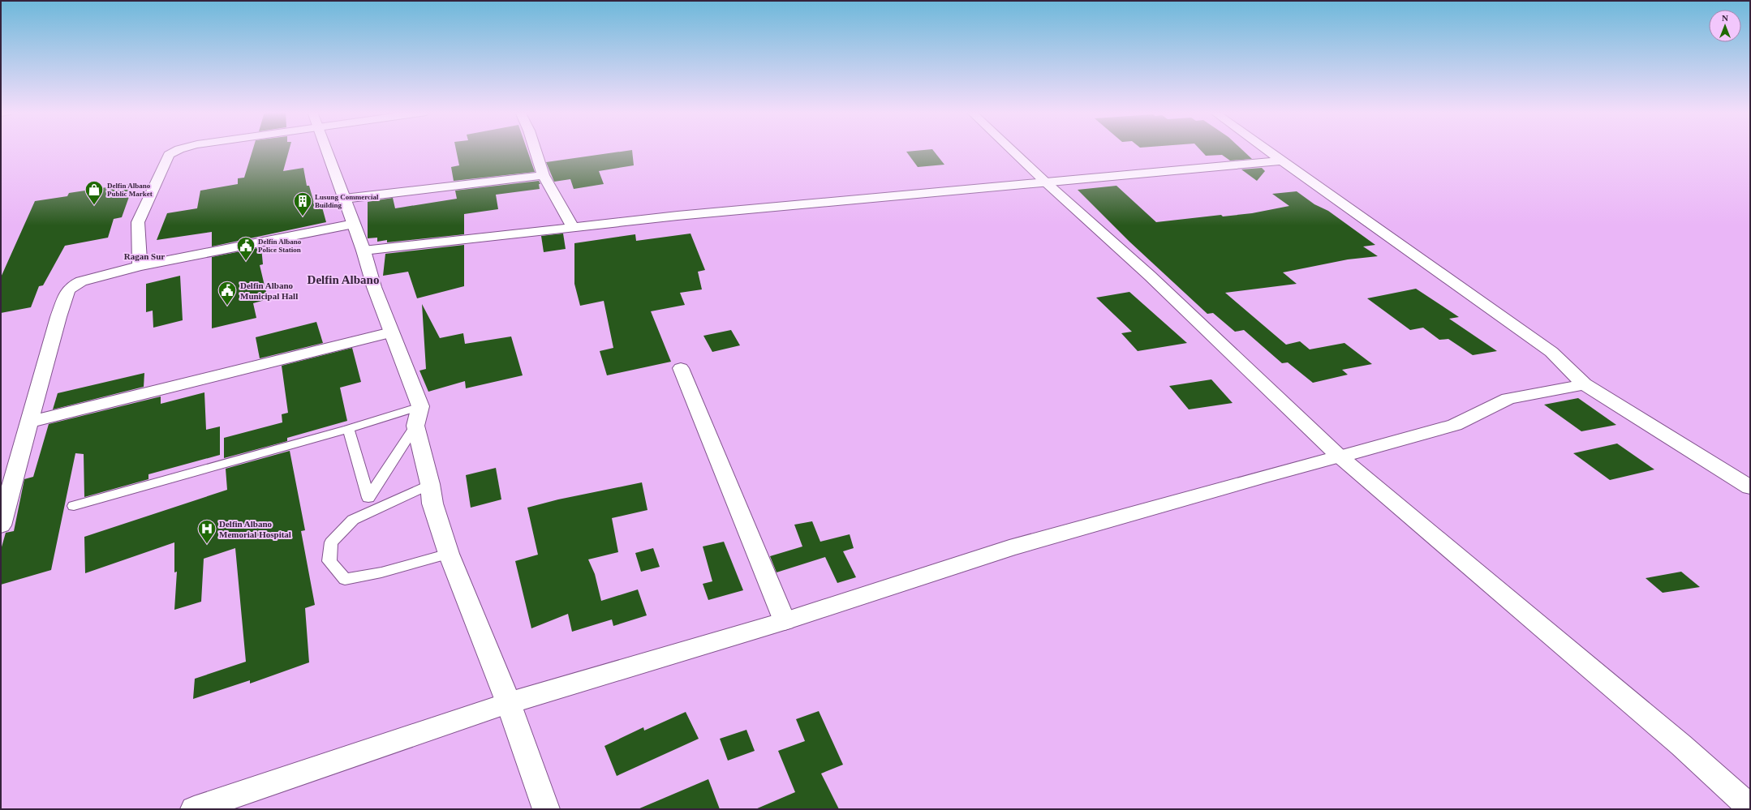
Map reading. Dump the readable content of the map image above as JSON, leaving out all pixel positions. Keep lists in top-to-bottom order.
{
  "districts": ["Ragan Sur", "Delfin Albano"],
  "places": {
    "shop": ["Delfin Albano Public Market"],
    "building": ["Lusung Commercial Building"],
    "public building": ["Delfin Albano Police Station", "Delfin Albano Municipal Hall"],
    "hospital": ["Delfin Albano Memorial Hospital"]
  },
  "north": "top"
}
